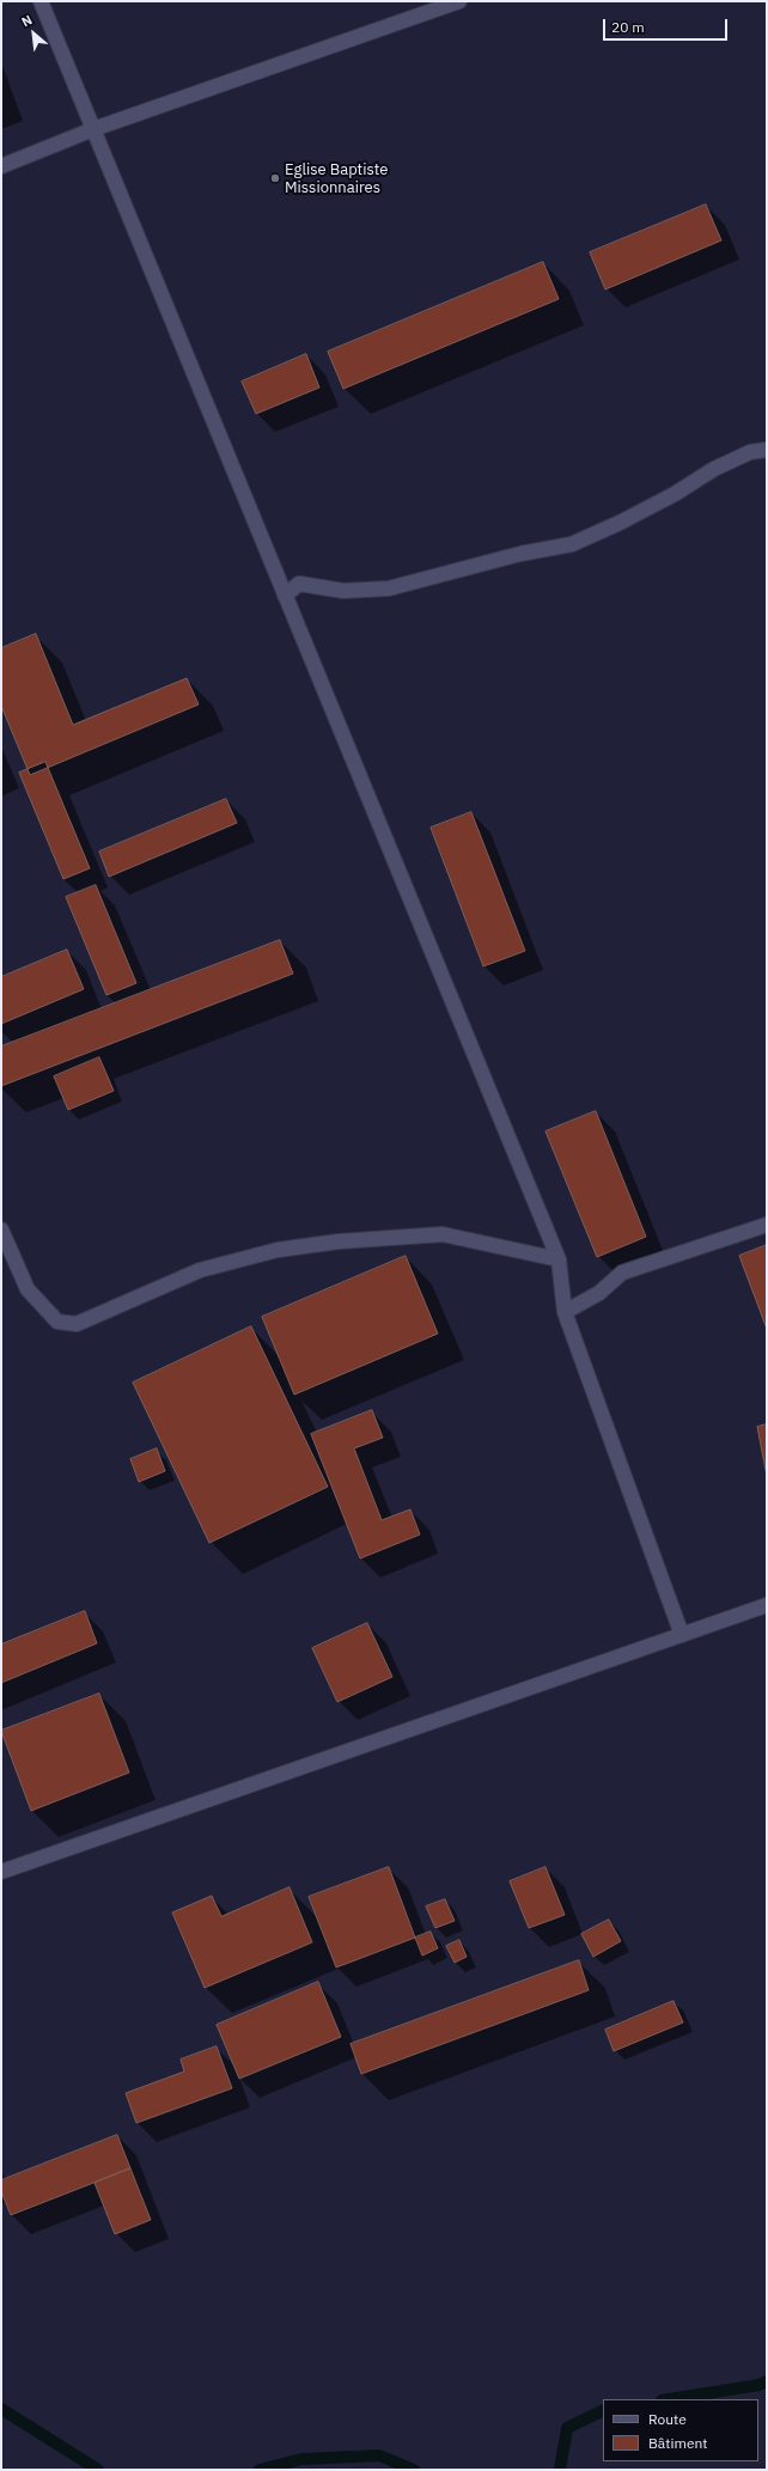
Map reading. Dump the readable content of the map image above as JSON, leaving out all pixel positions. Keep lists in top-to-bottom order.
{
  "places": ["Eglise Baptiste Missionnaires"],
  "legend": ["Route", "Bâtiment"],
  "scale_bar": "20 m",
  "north": "top left"
}
